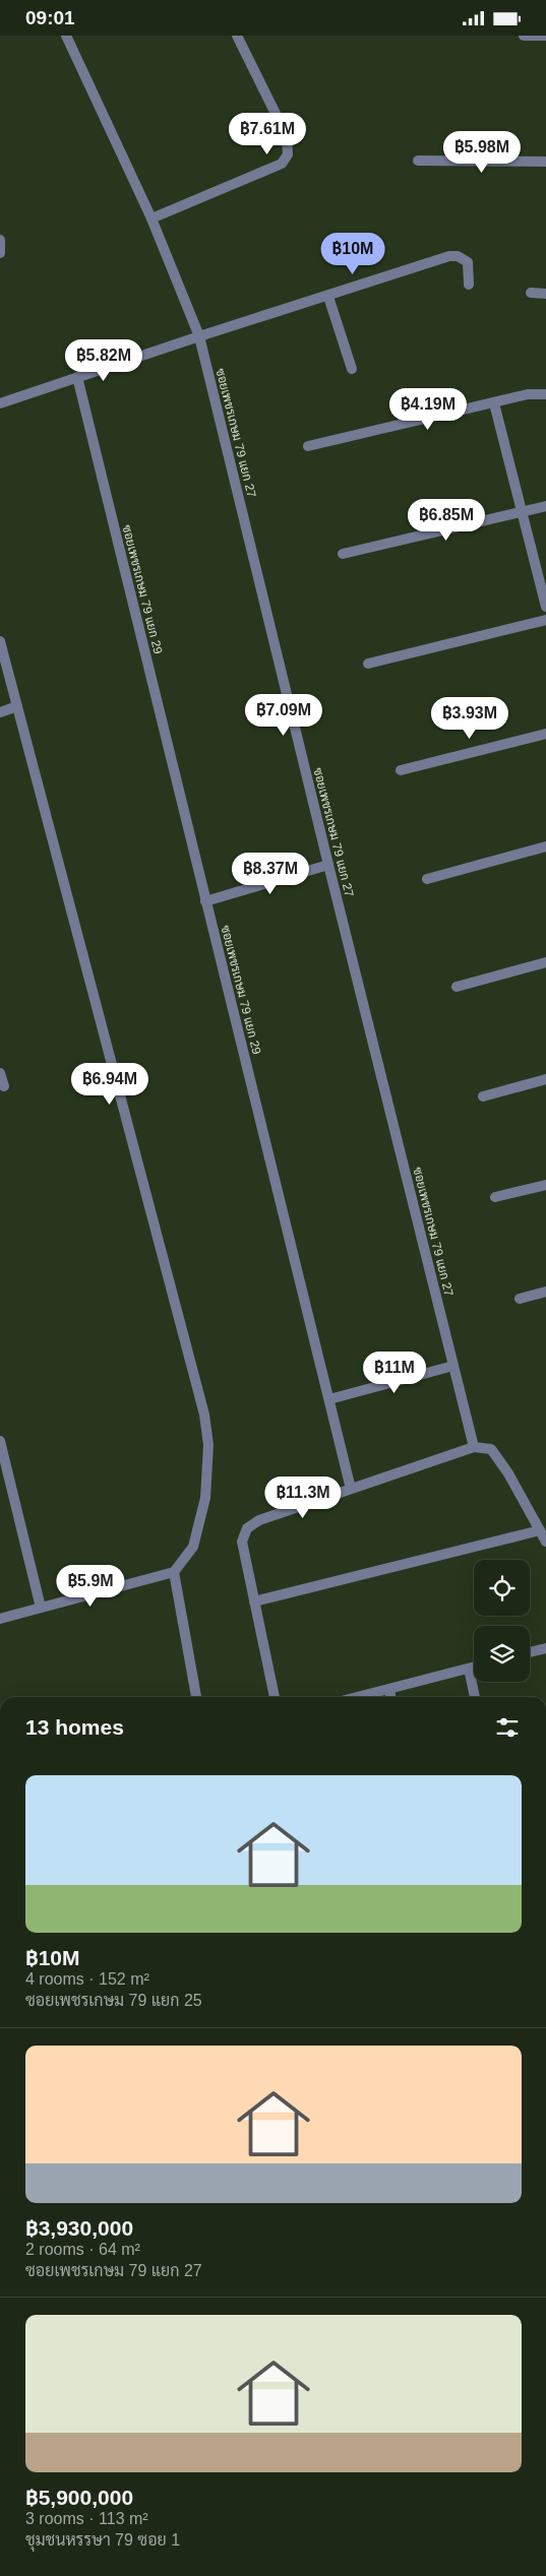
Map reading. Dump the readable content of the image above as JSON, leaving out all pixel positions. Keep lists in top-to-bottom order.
{
  "streets": {
    "street": ["ซอยเพชรเกษม 79 แยก 27", "ซอยเพชรเกษม 79 แยก 29"]
  },
  "page": {
    "status": "09:01",
    "price": [
      "฿7.61M",
      "฿5.98M",
      "฿10M",
      "฿5.82M",
      "฿4.19M",
      "฿6.85M",
      "฿7.09M",
      "฿3.93M",
      "฿8.37M",
      "฿6.94M",
      "฿11M",
      "฿11.3M",
      "฿5.9M"
    ],
    "heading": "13 homes",
    "list": [
      {
        "name": "฿10M",
        "note": "4 rooms · 152 m² · ซอยเพชรเกษม 79 แยก 25"
      },
      {
        "name": "฿3,930,000",
        "note": "2 rooms · 64 m² · ซอยเพชรเกษม 79 แยก 27"
      },
      {
        "name": "฿5,900,000",
        "note": "3 rooms · 113 m² · ชุมชนหรรษา 79 ซอย 1"
      }
    ]
  }
}
